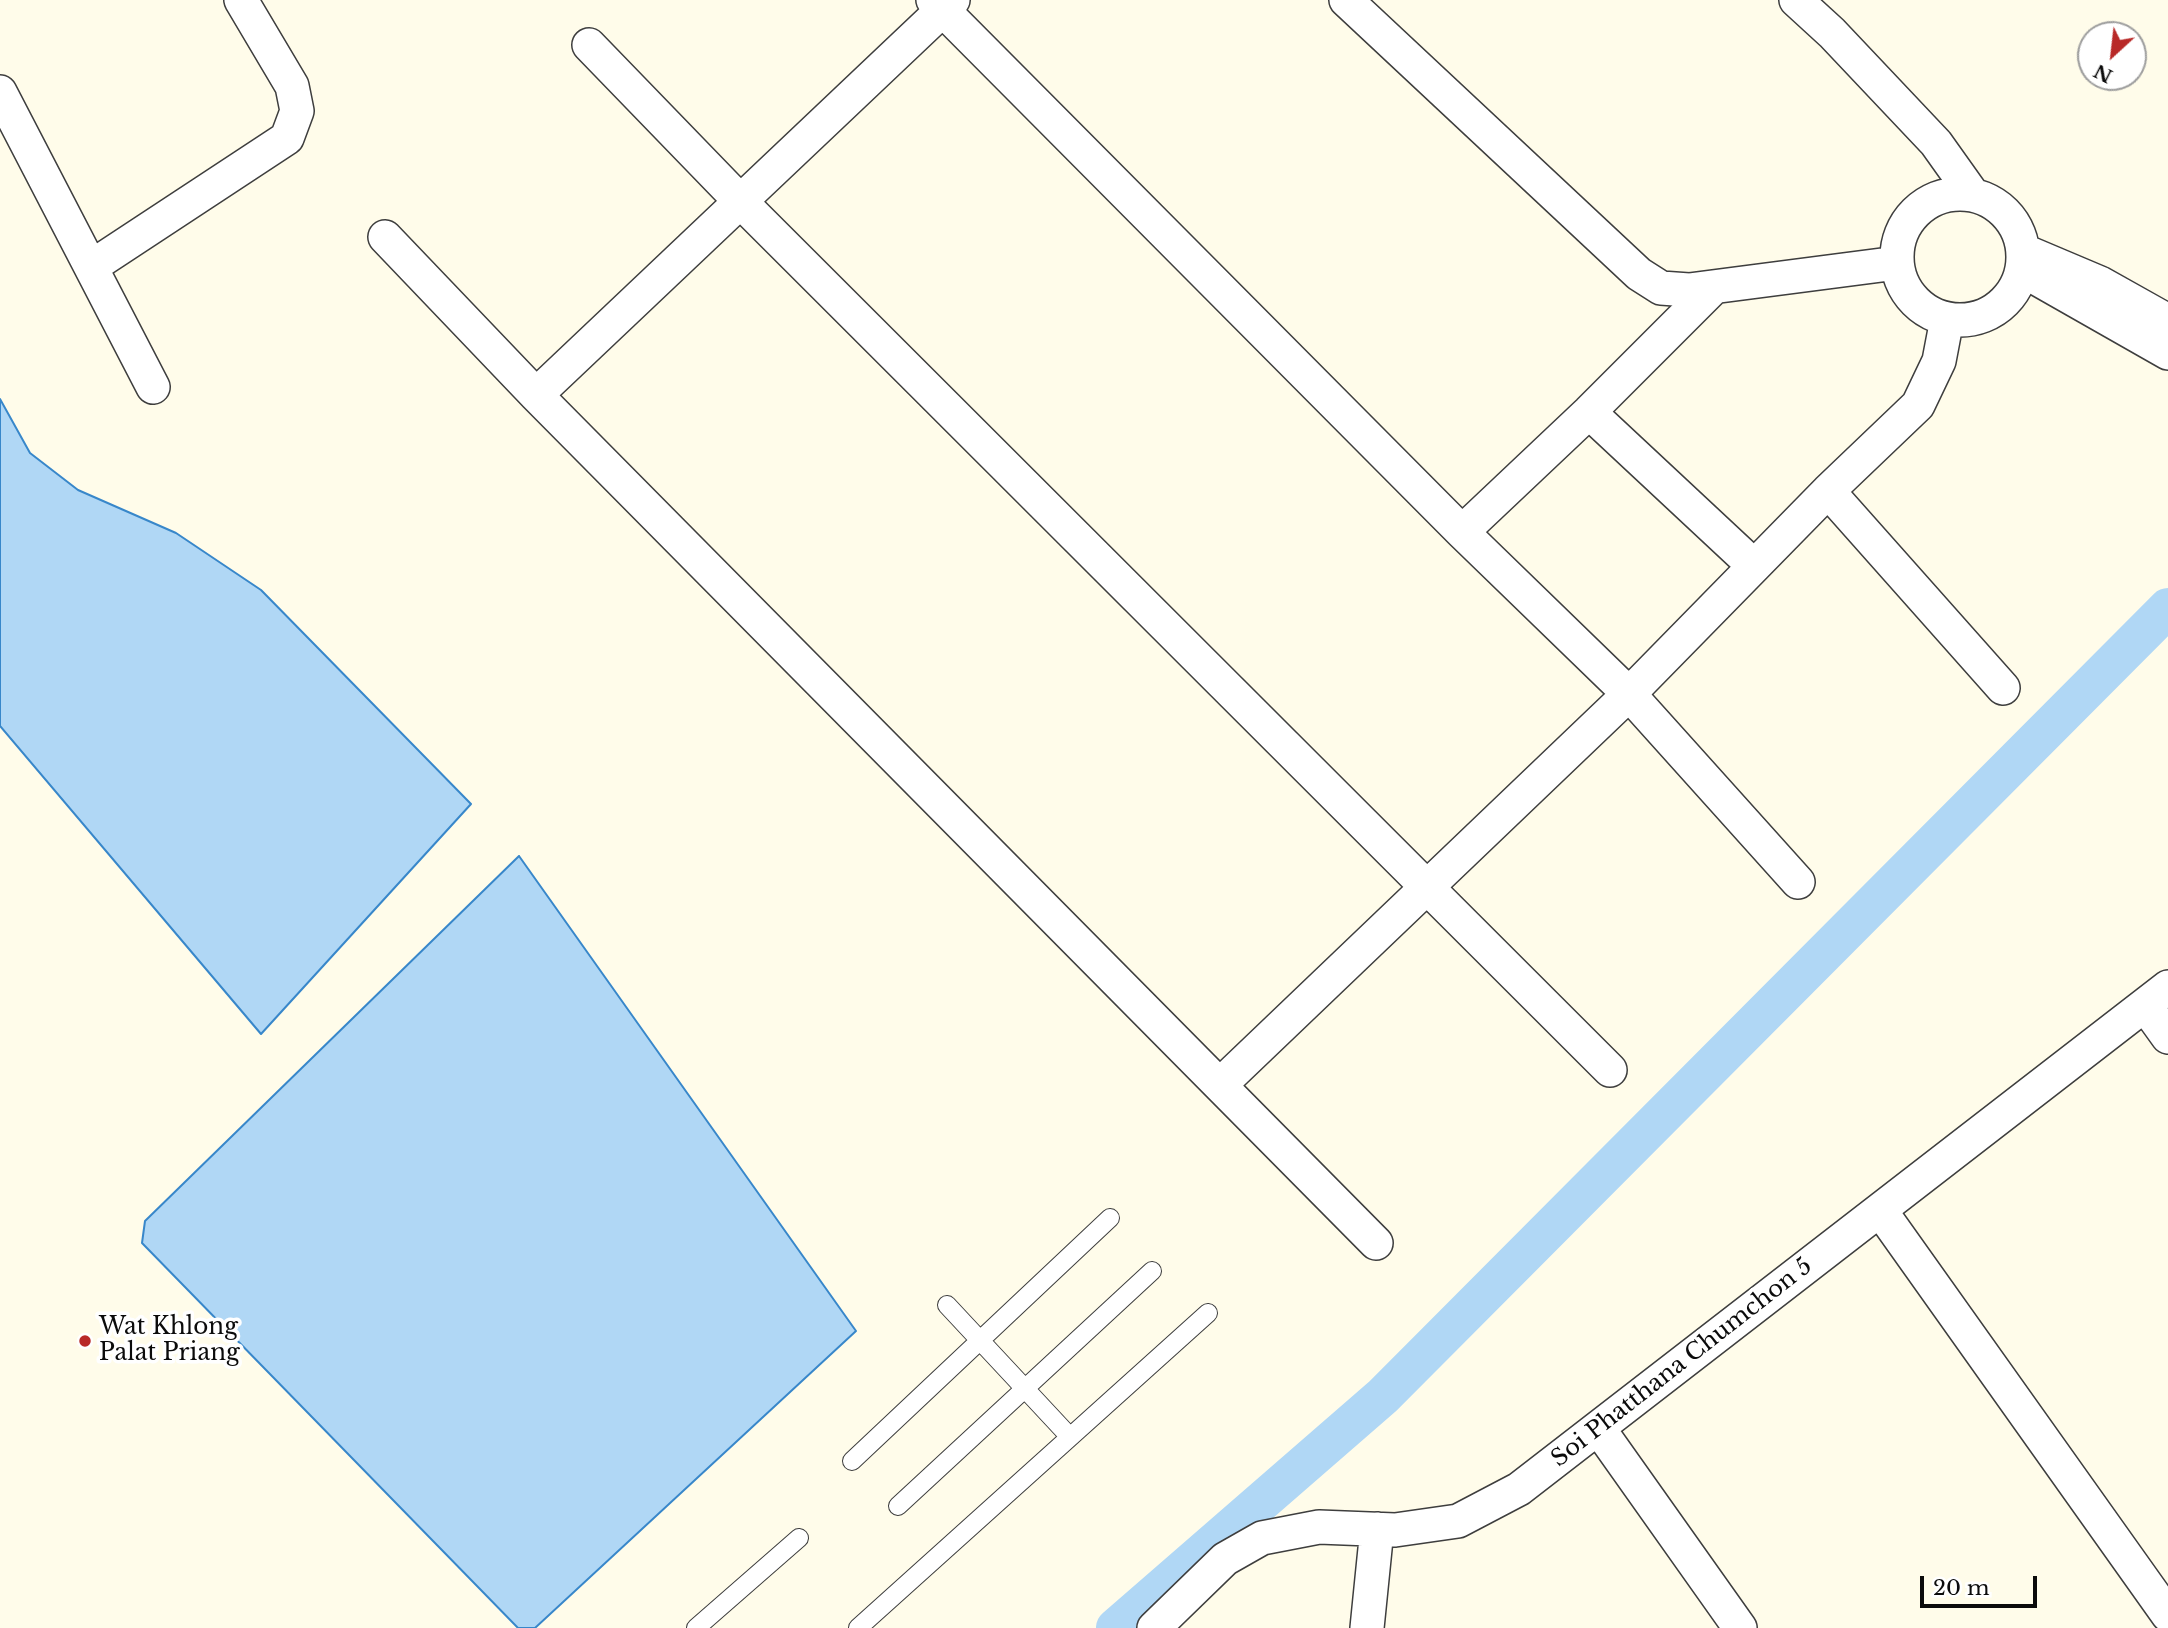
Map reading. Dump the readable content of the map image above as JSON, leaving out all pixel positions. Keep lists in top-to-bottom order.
{
  "streets": {
    "street": ["Soi Phatthana Chumchon 5"]
  },
  "places": ["Wat Khlong Palat Priang"],
  "scale_bar": "20 m",
  "north": "bottom left"
}
